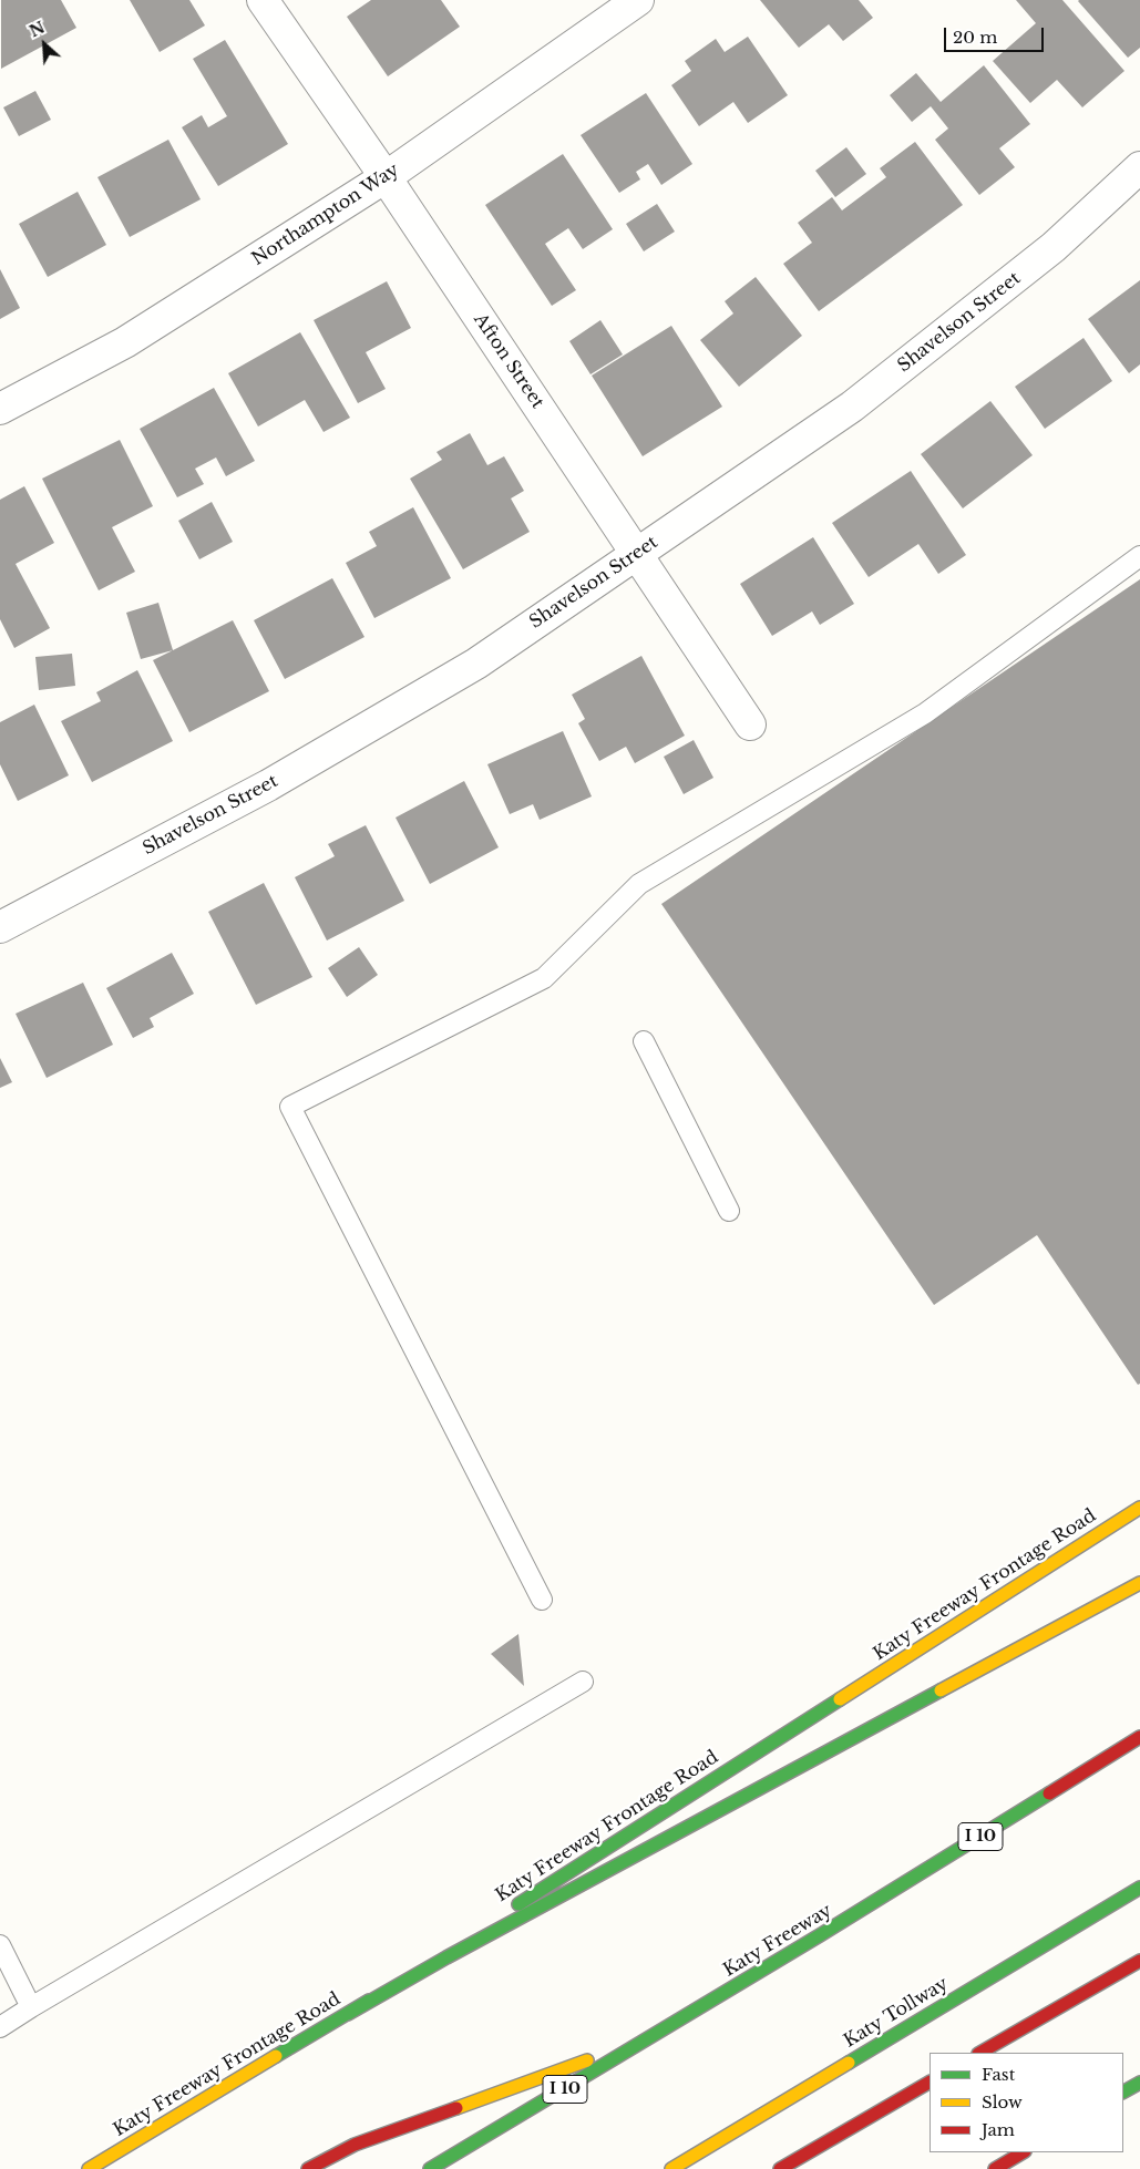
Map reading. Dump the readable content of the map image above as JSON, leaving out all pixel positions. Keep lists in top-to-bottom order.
{
  "streets": {
    "main road": [
      "Katy Freeway Frontage Road",
      "I 10",
      "Katy Freeway",
      "Katy Tollway"
    ],
    "street": ["Northampton Way", "Shavelson Street", "Afton Street"]
  },
  "crossings": [
    ["Northampton Way", "Afton Street"],
    ["Shavelson Street", "Afton Street"]
  ],
  "legend": ["Fast", "Slow", "Jam"],
  "scale_bar": "20 m",
  "north": "top left"
}
